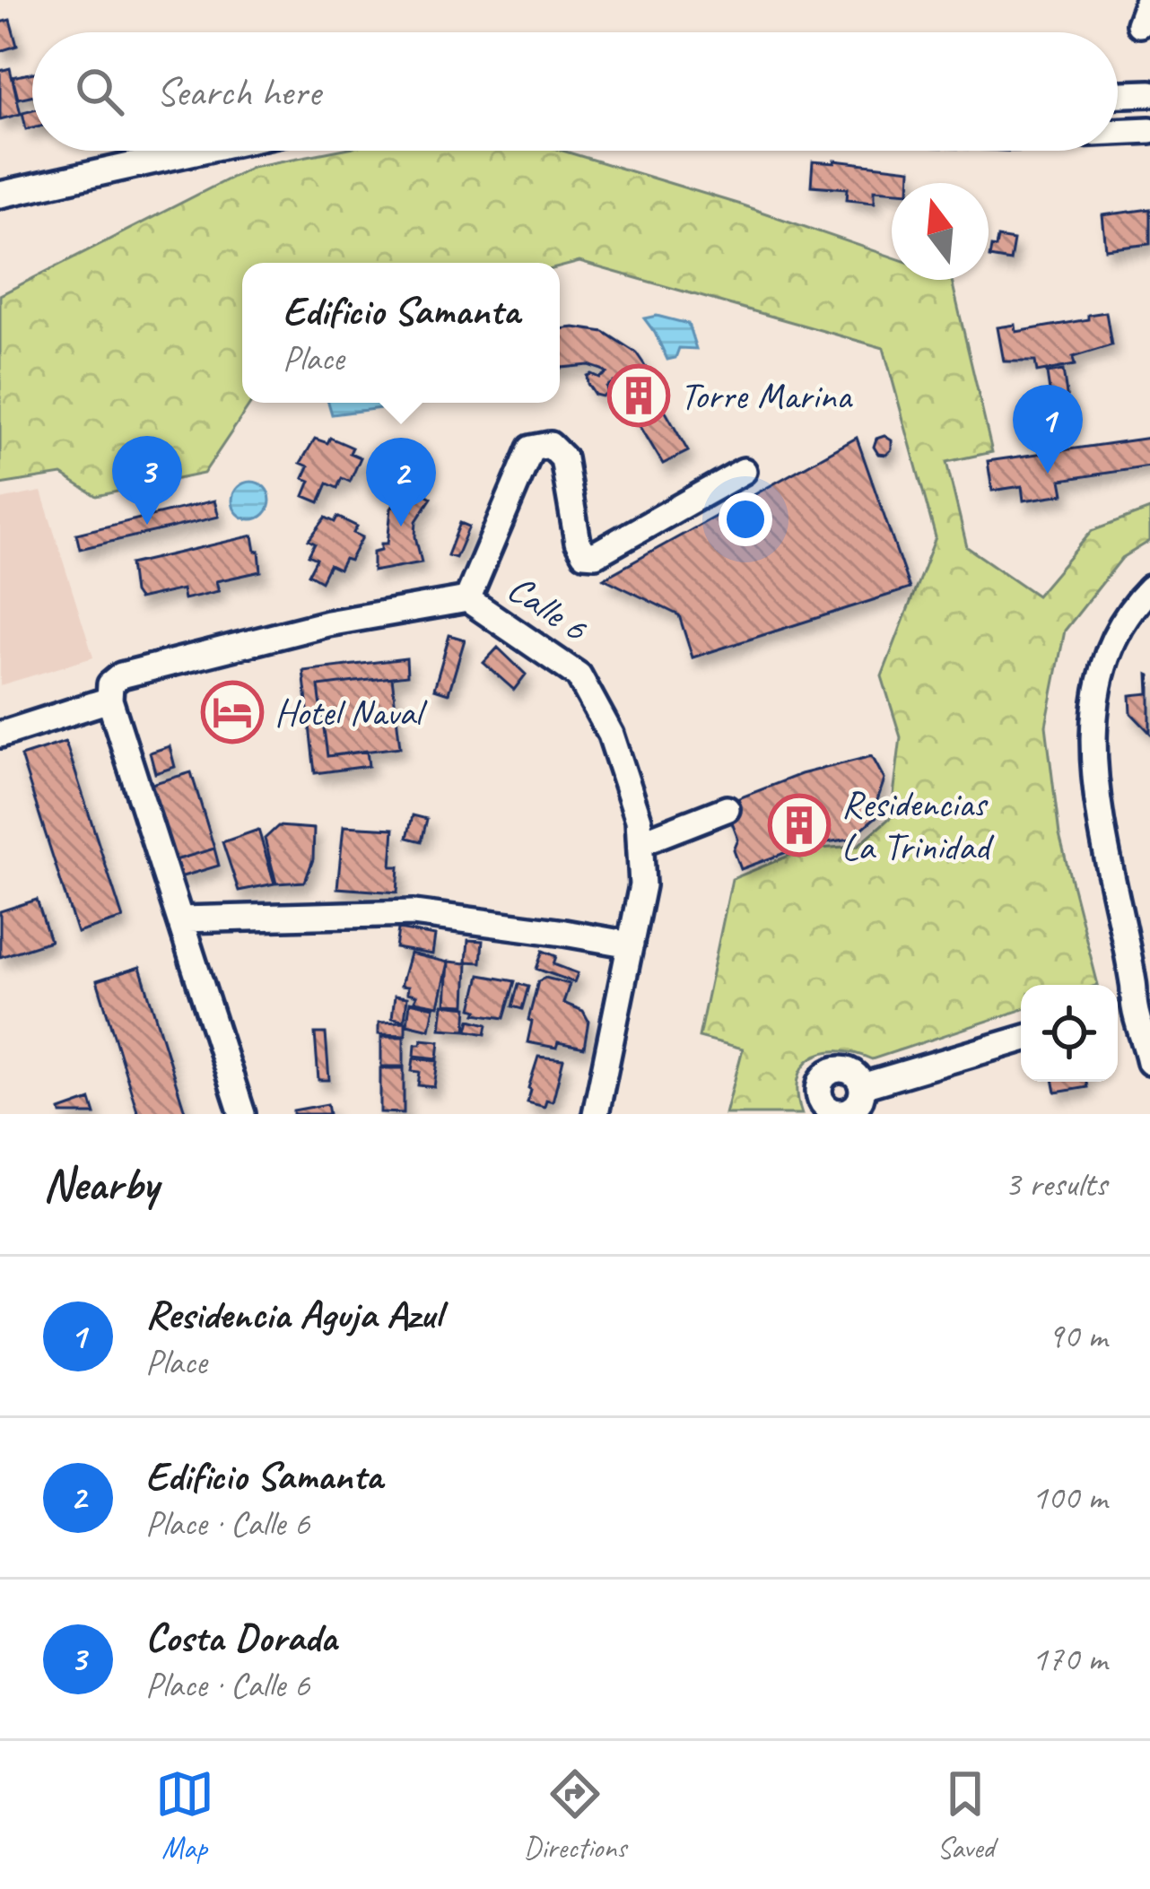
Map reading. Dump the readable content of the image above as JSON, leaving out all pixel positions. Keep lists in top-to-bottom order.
{
  "streets": {
    "street": ["Calle 6"]
  },
  "places": {
    "building": ["Torre Marina", "Residencias La Trinidad"],
    "hotel": ["Hotel Naval"]
  },
  "north": "top",
  "page": {
    "search": "Search here",
    "popup": ["Edificio Samanta", "Place"],
    "pins": ["1", "3", "2"],
    "heading": ["Nearby", "3 results"],
    "list": [
      {
        "mark": "1",
        "name": "Residencia Aguja Azul",
        "note": "Place",
        "value": "90 m"
      },
      {
        "mark": "2",
        "name": "Edificio Samanta",
        "note": "Place · Calle 6",
        "value": "100 m"
      },
      {
        "mark": "3",
        "name": "Costa Dorada",
        "note": "Place · Calle 6",
        "value": "170 m"
      }
    ],
    "nav": ["Map", "Directions", "Saved"]
  }
}
